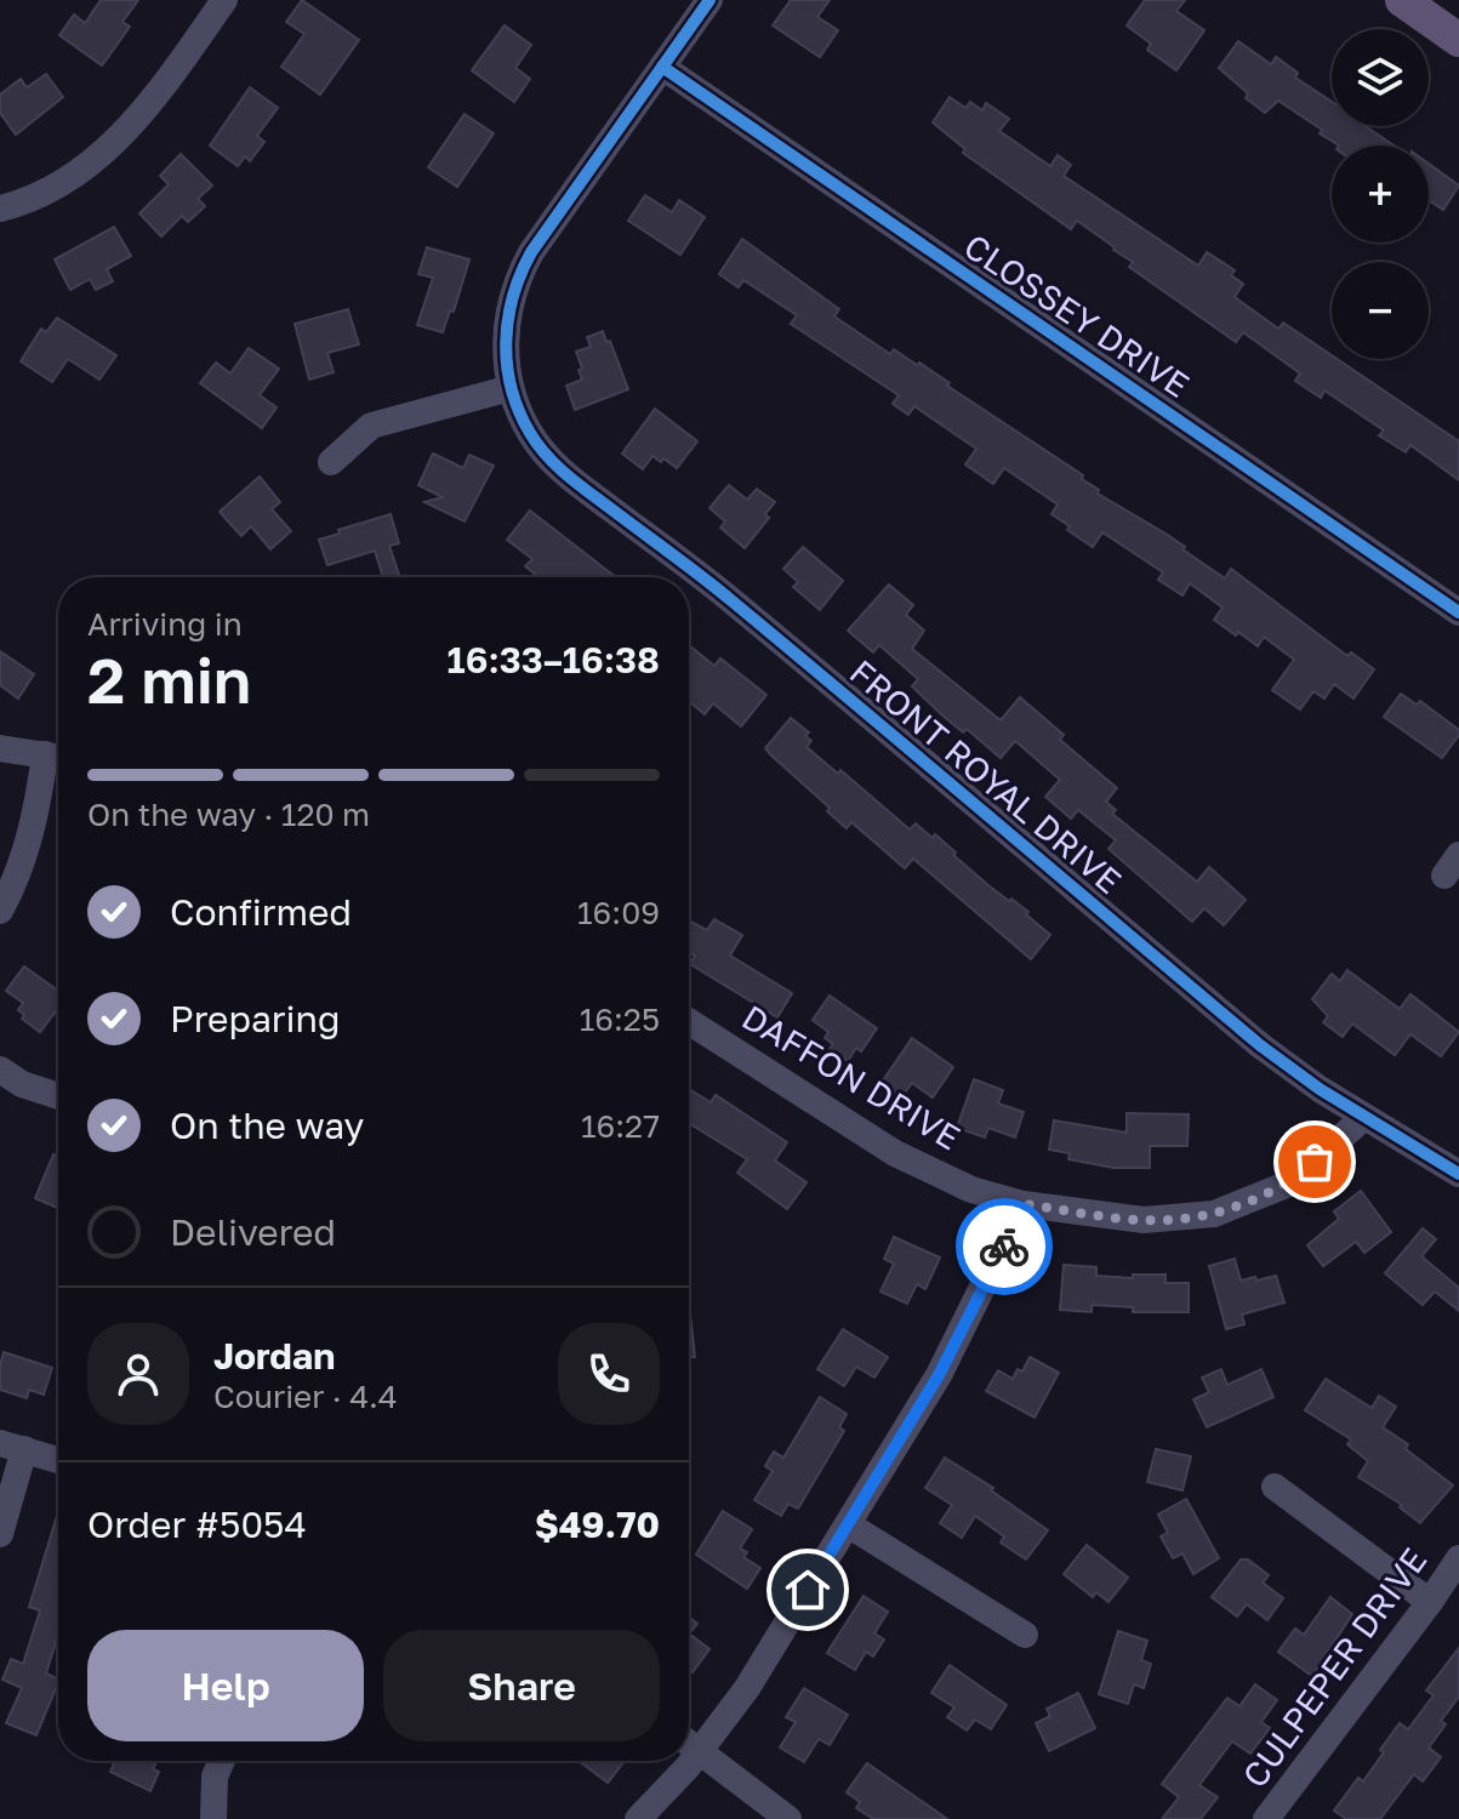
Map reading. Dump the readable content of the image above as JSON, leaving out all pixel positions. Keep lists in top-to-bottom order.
{
  "streets": {
    "street": [
      "CLOSSEY DRIVE",
      "FRONT ROYAL DRIVE",
      "DAFFON DRIVE",
      "CULPEPER DRIVE"
    ]
  },
  "crossings": [
    ["CLOSSEY DRIVE", "FRONT ROYAL DRIVE"],
    ["FRONT ROYAL DRIVE", "DAFFON DRIVE"]
  ],
  "page": {
    "map_buttons": ["+", "−"],
    "heading": ["2 min", "Arriving in", "16:33–16:38"],
    "panel": [
      "Jordan",
      "Courier · 4.4",
      "Order #5054",
      "$49.70"
    ],
    "bar": "On the way · 120 m",
    "list": [
      ["Confirmed", "16:09"],
      ["Preparing", "16:25"],
      ["On the way", "16:27"],
      "Delivered"
    ],
    "buttons": ["Help", "Share"]
  }
}
